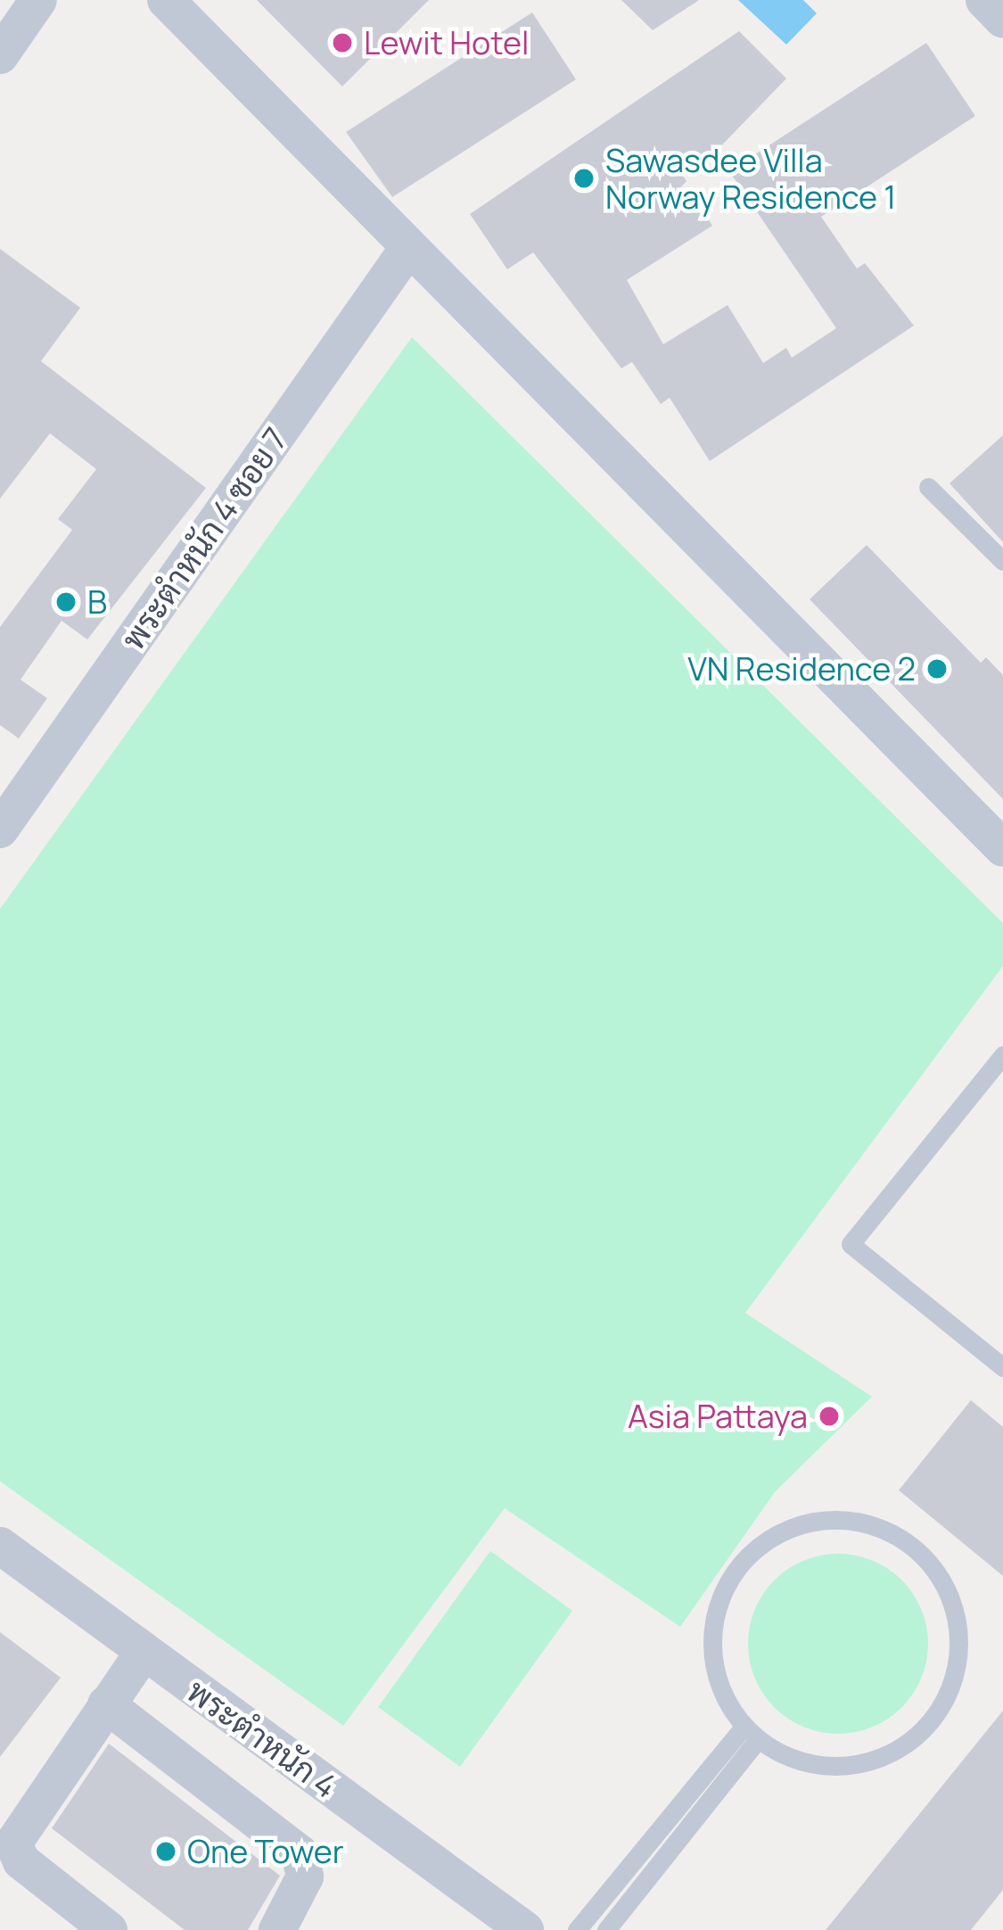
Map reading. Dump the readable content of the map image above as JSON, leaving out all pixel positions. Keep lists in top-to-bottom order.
{
  "streets": {
    "street": ["พระตำหนัก 4 ซอย 7", "พระตำหนัก 4"]
  },
  "places": [
    "Lewit Hotel",
    "Sawasdee Villa Norway Residence 1",
    "B",
    "VN Residence 2",
    "Asia Pattaya",
    "One Tower"
  ]
}
